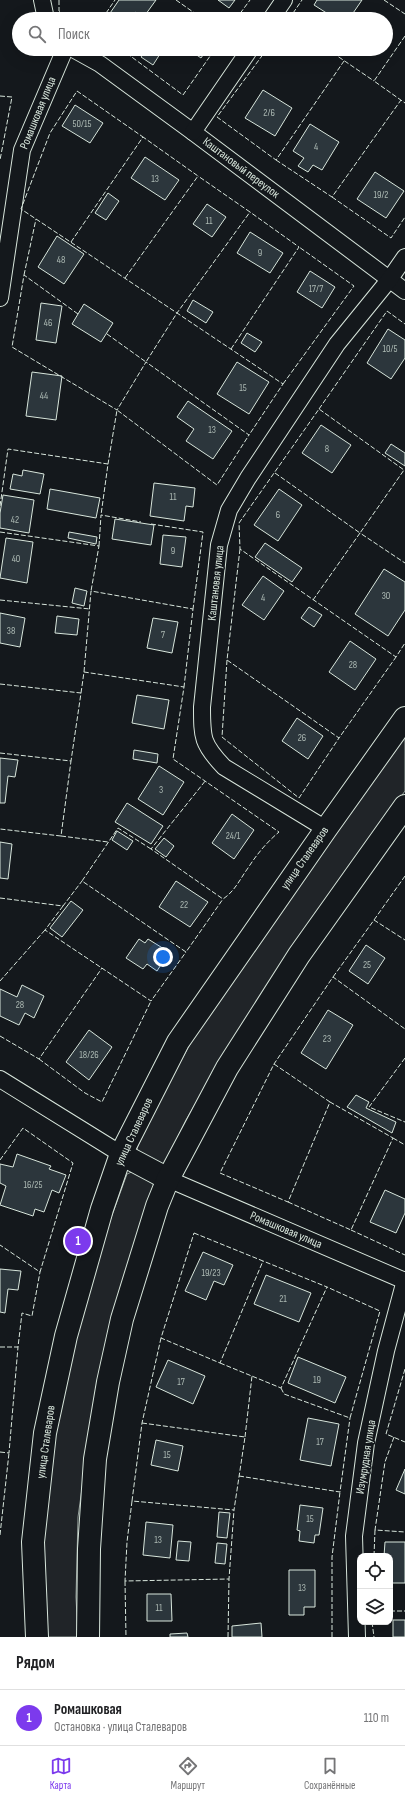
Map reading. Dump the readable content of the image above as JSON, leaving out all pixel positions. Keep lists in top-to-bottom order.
{
  "streets": {
    "main road": ["улица Сталеваров"],
    "street": [
      "Ромашковая улица",
      "Каштановый переулок",
      "Каштановая улица",
      "Изумрудная улица"
    ]
  },
  "crossings": [
    ["Ромашковая улица", "Изумрудная улица"],
    ["Каштановый переулок", "Каштановая улица"],
    ["Каштановая улица", "улица Сталеваров"]
  ],
  "house_numbers": [
    "2/6",
    "50/15",
    "4",
    "13",
    "19/2",
    "11",
    "9",
    "48",
    "17/7",
    "46",
    "10/5",
    "15",
    "44",
    "13",
    "8",
    "11",
    "6",
    "42",
    "9",
    "40",
    "30",
    "4",
    "38",
    "7",
    "28",
    "26",
    "3",
    "24/1",
    "22",
    "25",
    "28",
    "23",
    "18/26",
    "16/25",
    "19/23",
    "21",
    "19",
    "17",
    "17",
    "15",
    "15",
    "13",
    "13",
    "11"
  ],
  "page": {
    "search": "Поиск",
    "pins": "1",
    "heading": "Рядом",
    "list": [
      {
        "mark": "1",
        "name": "Ромашковая",
        "note": "Остановка · улица Сталеваров",
        "value": "110 m"
      }
    ],
    "nav": ["Карта", "Маршрут", "Сохранённые"]
  }
}
